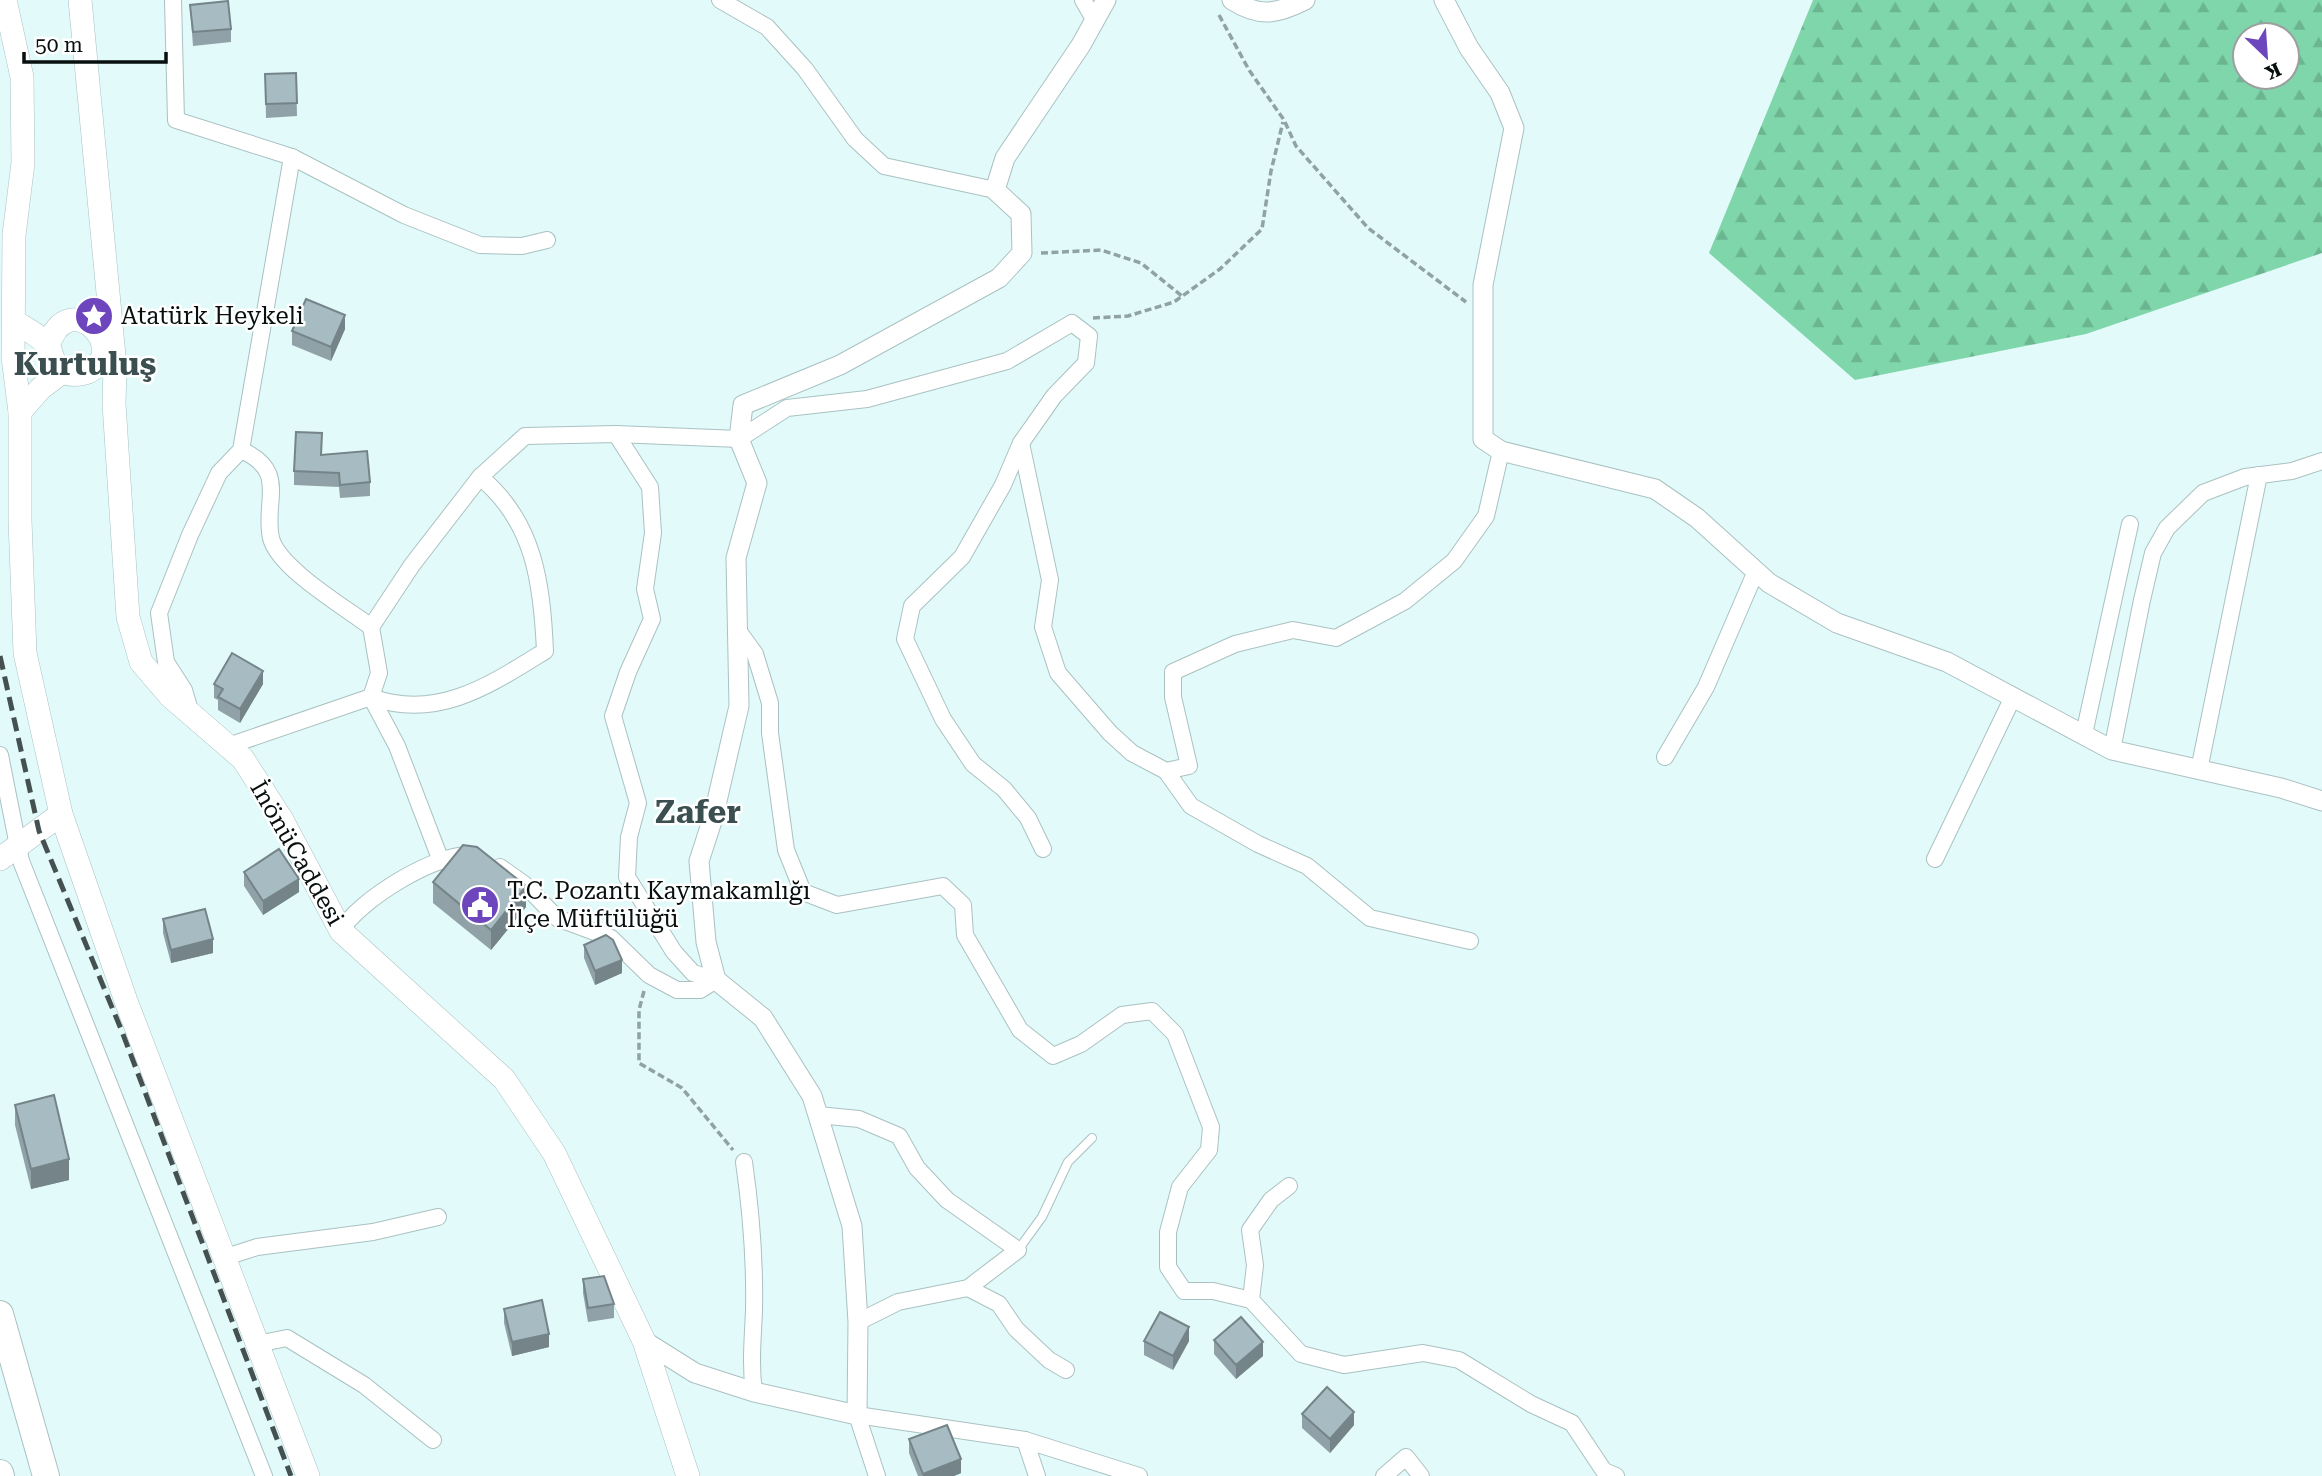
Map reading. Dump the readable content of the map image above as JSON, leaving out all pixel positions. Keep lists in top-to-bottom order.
{
  "streets": {
    "main road": ["İnönüCaddesi"]
  },
  "districts": ["Kurtuluş", "Zafer"],
  "places": {
    "place": ["Atatürk Heykeli"],
    "public building": ["T.C. Pozantı Kaymakamlığı İlçe Müftülüğü"]
  },
  "scale_bar": "50 m",
  "north": "bottom right"
}
